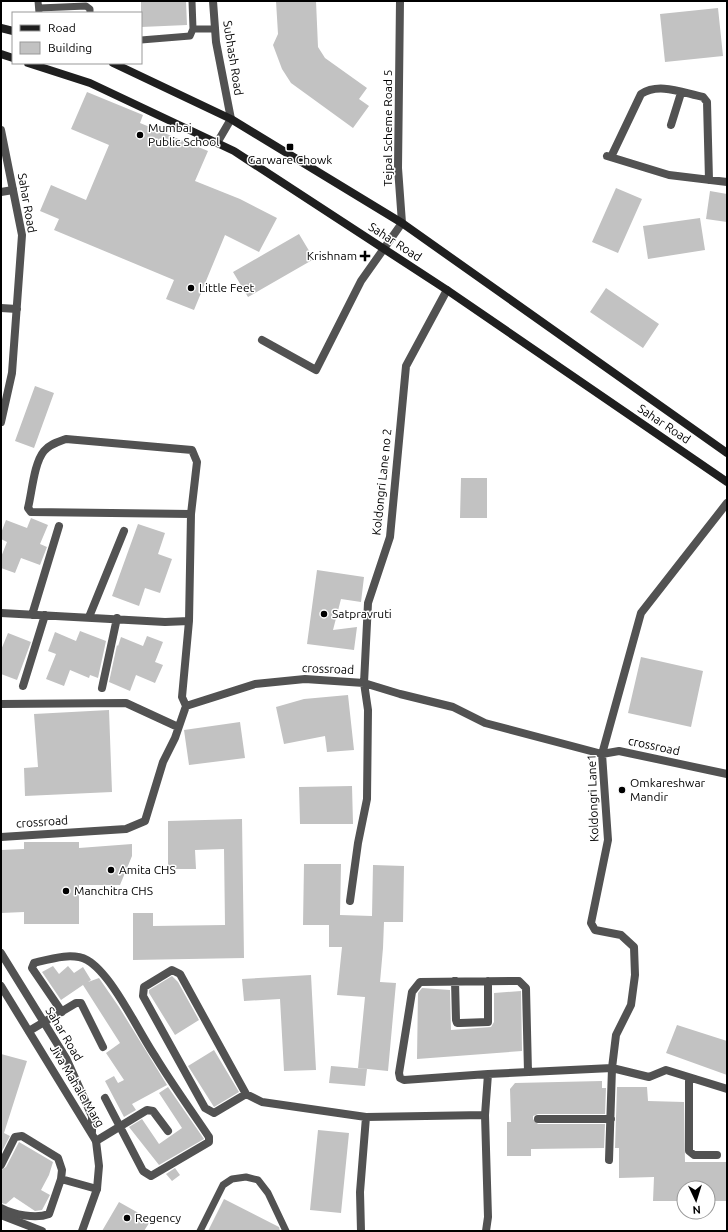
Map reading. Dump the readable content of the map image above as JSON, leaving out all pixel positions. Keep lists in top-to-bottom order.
{
  "streets": {
    "main road": ["Sahar Road"],
    "street": [
      "Subhash Road",
      "Tejpal Scheme Road 5",
      "Koldongri Lane no 2",
      "crossroad",
      "Koldongri Lane1",
      "Jiva Mahale Marg"
    ]
  },
  "crossings": [
    ["Subhash Road", "Sahar Road"],
    ["Tejpal Scheme Road 5", "Sahar Road"],
    ["Sahar Road", "Koldongri Lane no 2"],
    ["Sahar Road", "Jiva Mahale Marg"],
    ["Koldongri Lane no 2", "crossroad"],
    ["crossroad", "Koldongri Lane1"]
  ],
  "places": {
    "other": [
      "Mumbai Public School",
      "Little Feet",
      "Satpravruti",
      "Omkareshwar Mandir",
      "Amita CHS",
      "Manchitra CHS",
      "Regency"
    ],
    "transit": ["Garware Chowk"],
    "health": ["Krishnam"]
  },
  "legend": ["Road", "Building"],
  "north": "bottom"
}
